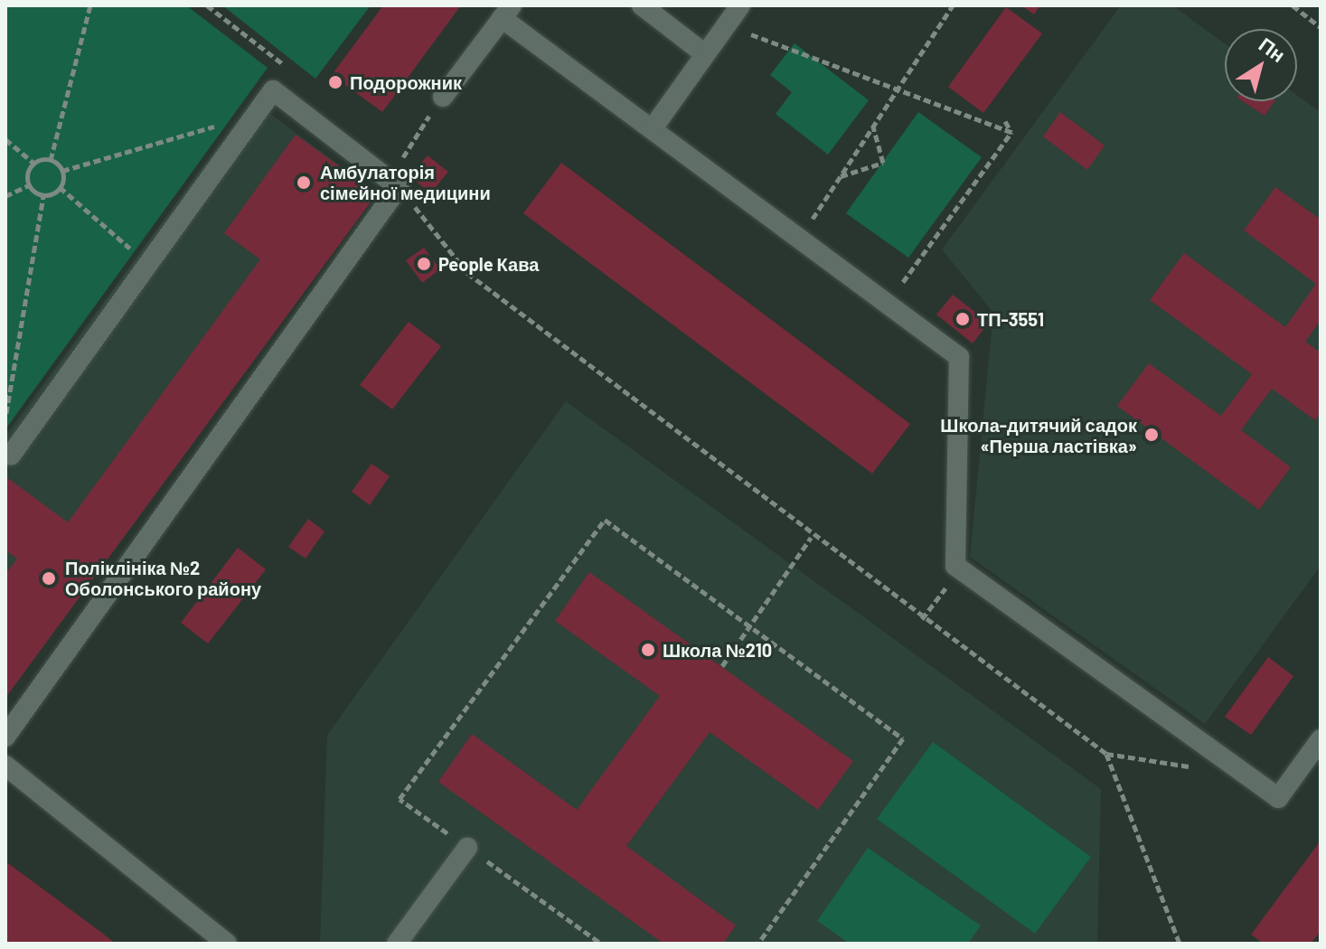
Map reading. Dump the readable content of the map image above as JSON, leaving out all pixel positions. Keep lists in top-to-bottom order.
{
  "places": [
    "Подорожник",
    "Амбулаторія сімейної медицини",
    "People Кава",
    "ТП-3551",
    "Школа-дитячий садок «Перша ластівка»",
    "Поліклініка №2 Оболонського району",
    "Школа №210"
  ],
  "north": "top right"
}
